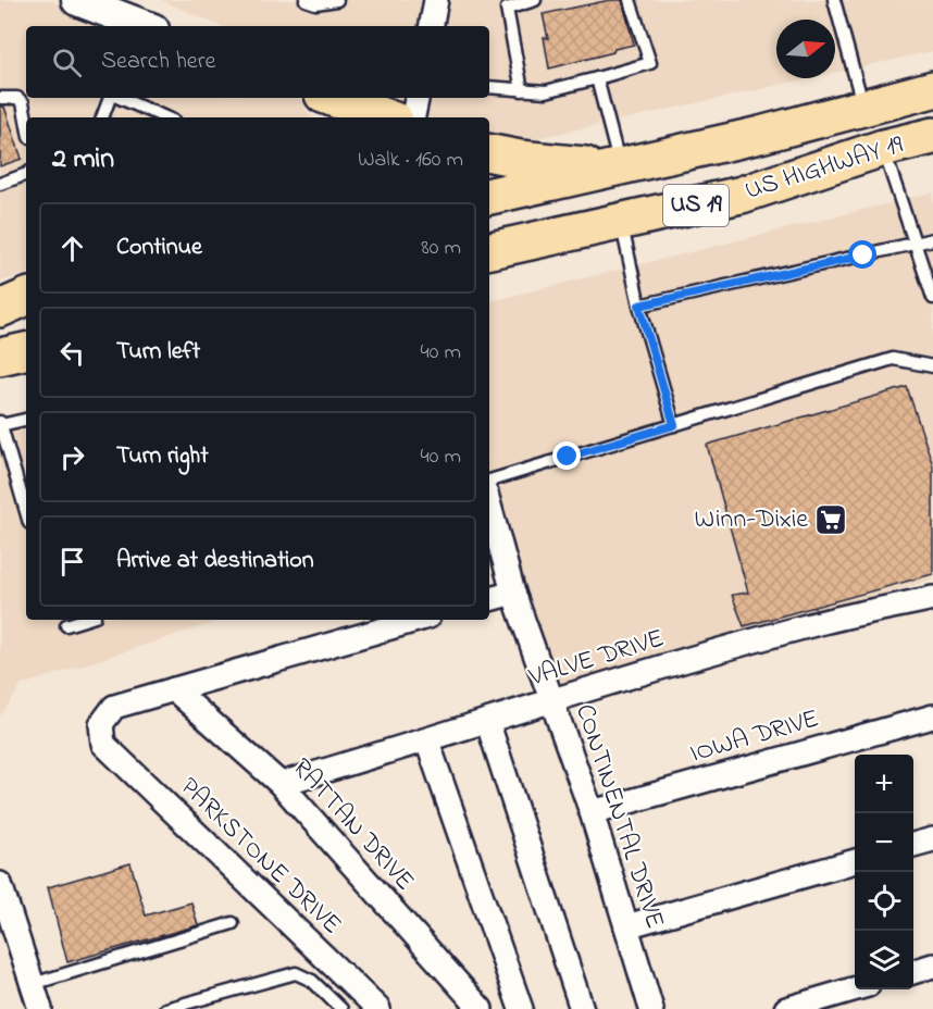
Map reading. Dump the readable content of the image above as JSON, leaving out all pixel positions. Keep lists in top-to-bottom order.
{
  "streets": {
    "highway": ["US HIGHWAY 19", "US 19"],
    "street": [
      "VALVE DRIVE",
      "IOWA DRIVE",
      "CONTINENTAL DRIVE",
      "RATTAN DRIVE",
      "PARKSTONE DRIVE"
    ]
  },
  "crossings": [
    ["VALVE DRIVE", "CONTINENTAL DRIVE"],
    ["VALVE DRIVE", "RATTAN DRIVE"],
    ["IOWA DRIVE", "CONTINENTAL DRIVE"],
    ["RATTAN DRIVE", "PARKSTONE DRIVE"]
  ],
  "places": {
    "supermarket": ["Winn-Dixie"]
  },
  "north": "right",
  "page": {
    "search": "Search here",
    "heading": ["2 min", "Walk · 160 m"],
    "list": [
      ["Continue", "80 m"],
      ["Turn left", "40 m"],
      ["Turn right", "40 m"],
      "Arrive at destination"
    ],
    "map_buttons": ["+", "−"]
  }
}
